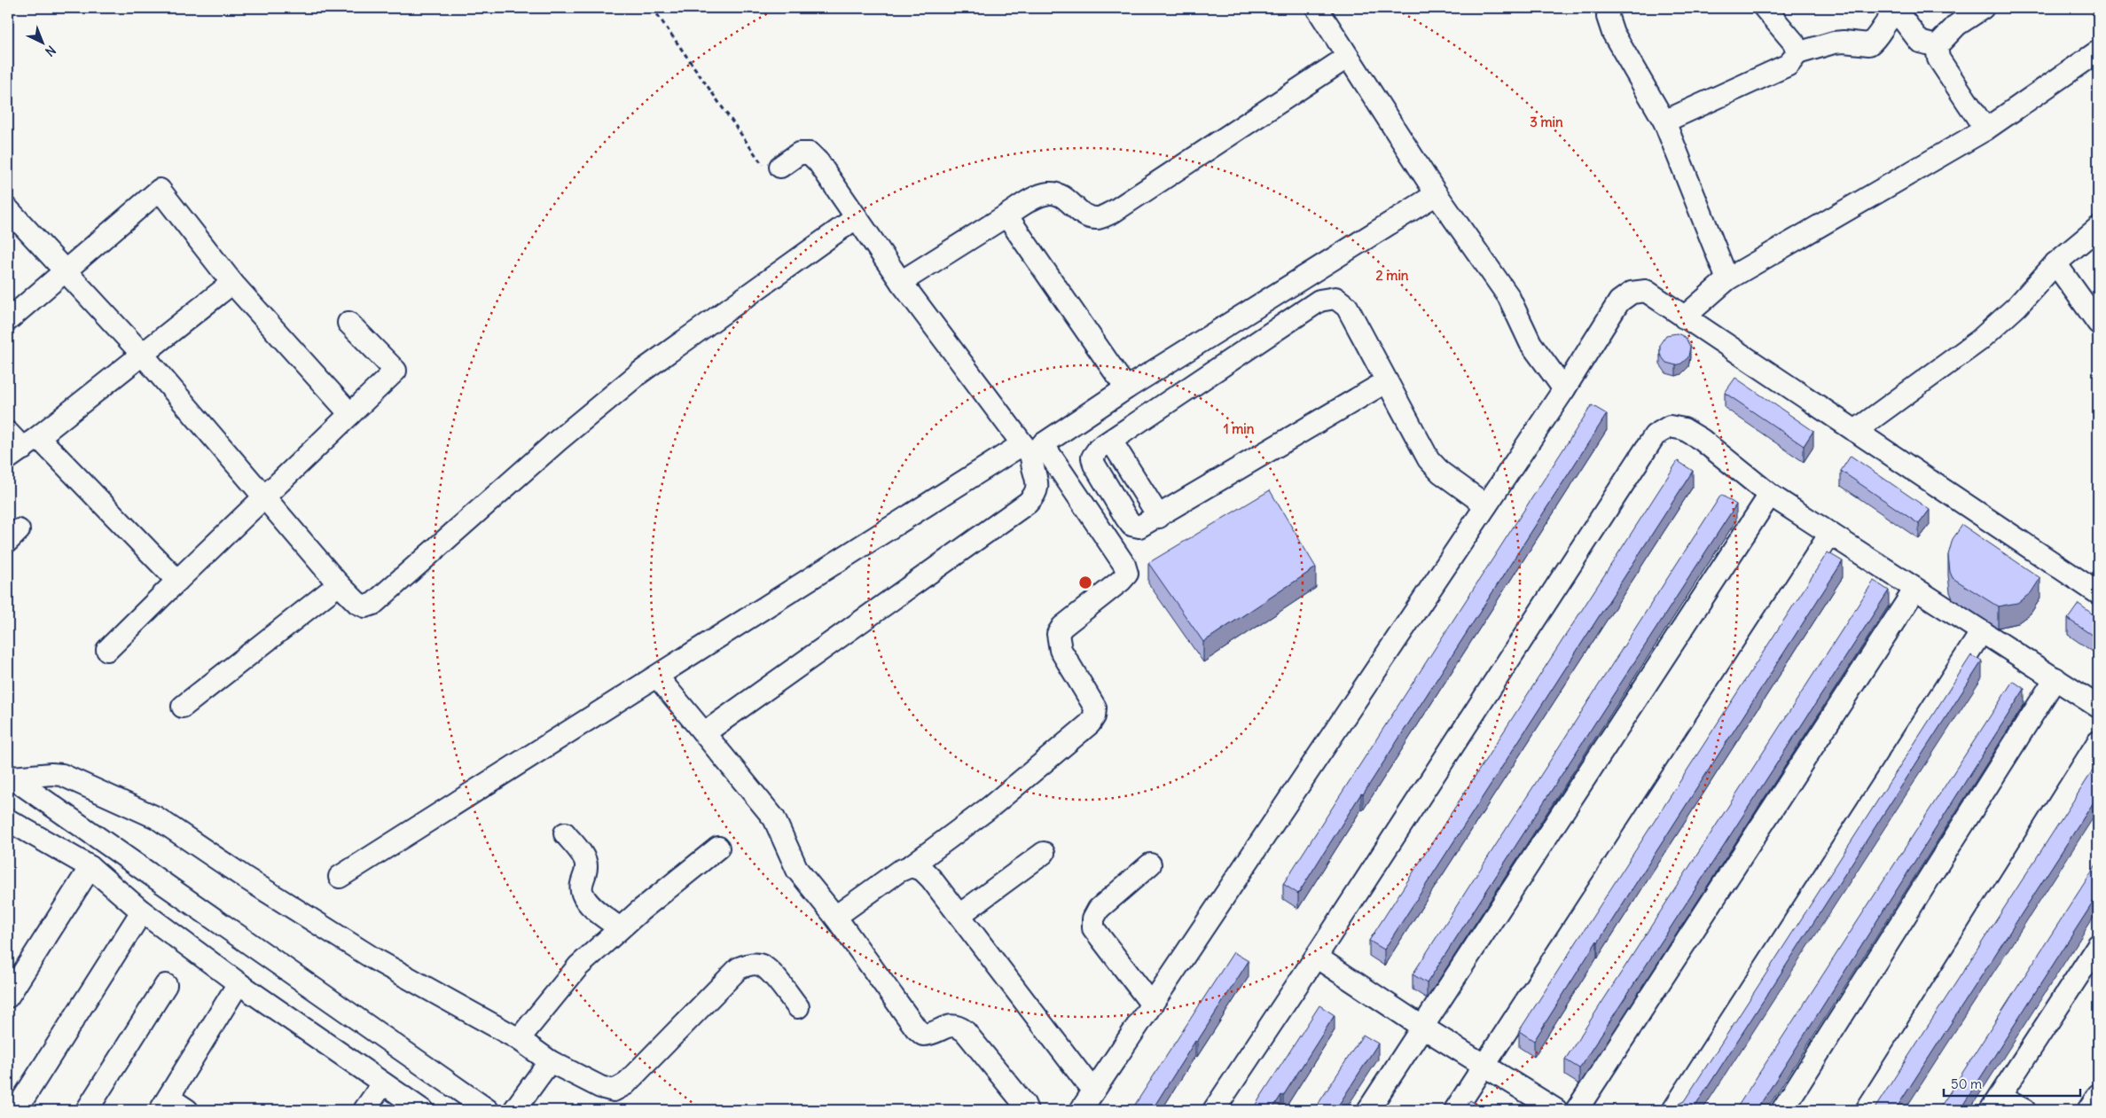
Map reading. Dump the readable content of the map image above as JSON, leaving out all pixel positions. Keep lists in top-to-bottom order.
{
  "scale_bar": "50 m",
  "north": "bottom right",
  "rings": ["3 min", "2 min", "1 min"]
}
